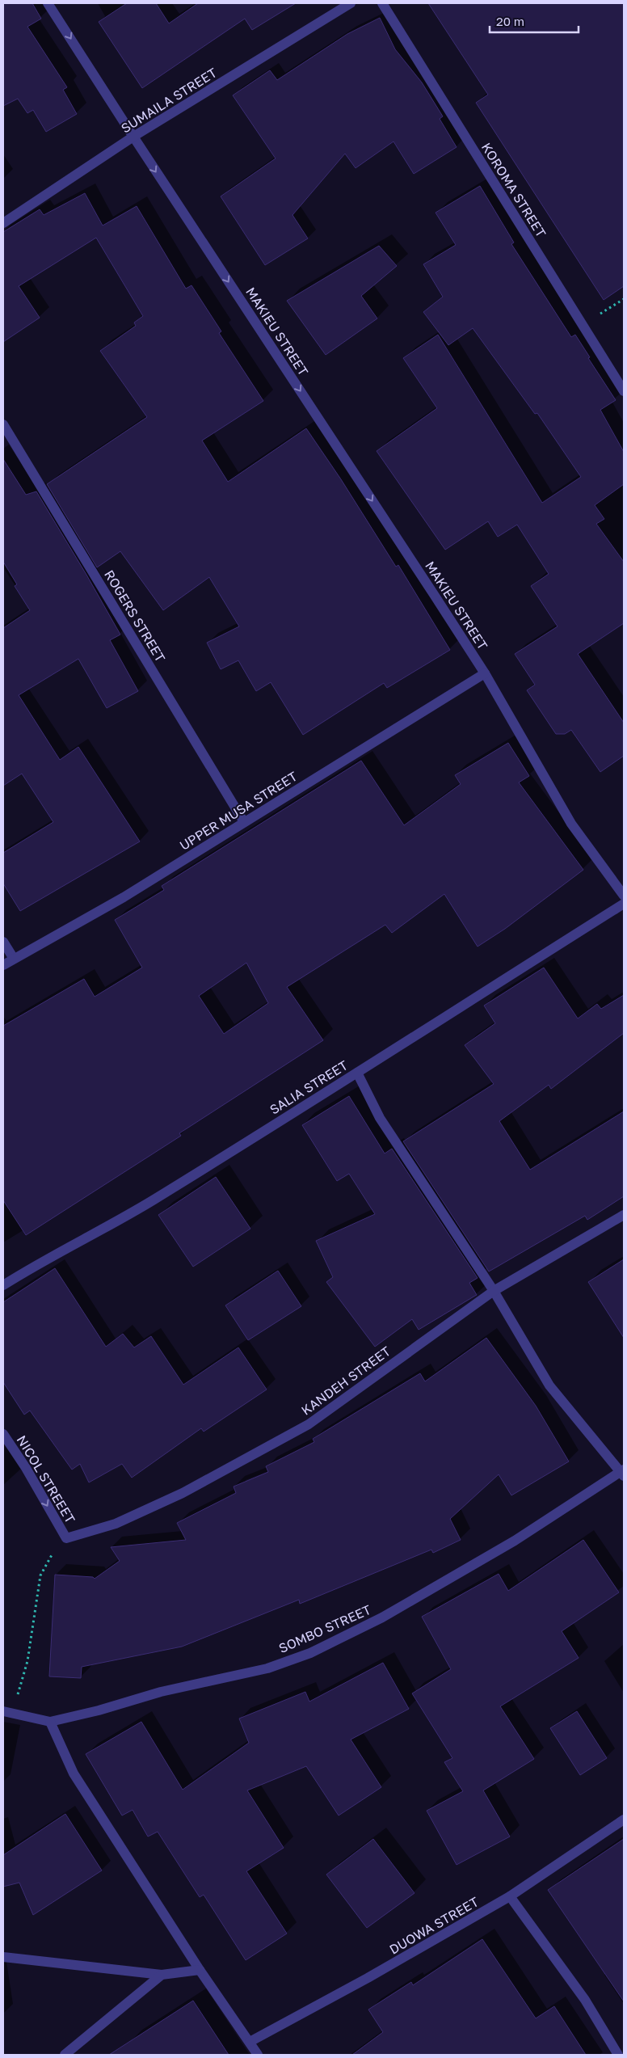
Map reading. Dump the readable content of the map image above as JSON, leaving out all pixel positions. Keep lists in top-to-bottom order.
{
  "streets": {
    "street": [
      "SUMAILA STREET",
      "KOROMA STREET",
      "MAKIEU STREET",
      "ROGERS STREET",
      "UPPER MUSA STREET",
      "SALIA STREET",
      "KANDEH STREET",
      "NICOL STREEET",
      "SOMBO STREET",
      "DUOWA STREET"
    ]
  },
  "crossings": [
    ["SUMAILA STREET", "MAKIEU STREET"],
    ["MAKIEU STREET", "UPPER MUSA STREET"],
    ["ROGERS STREET", "UPPER MUSA STREET"],
    ["KANDEH STREET", "NICOL STREEET"]
  ],
  "one_way": ["MAKIEU STREET", "NICOL STREEET"],
  "scale_bar": "20 m"
}
